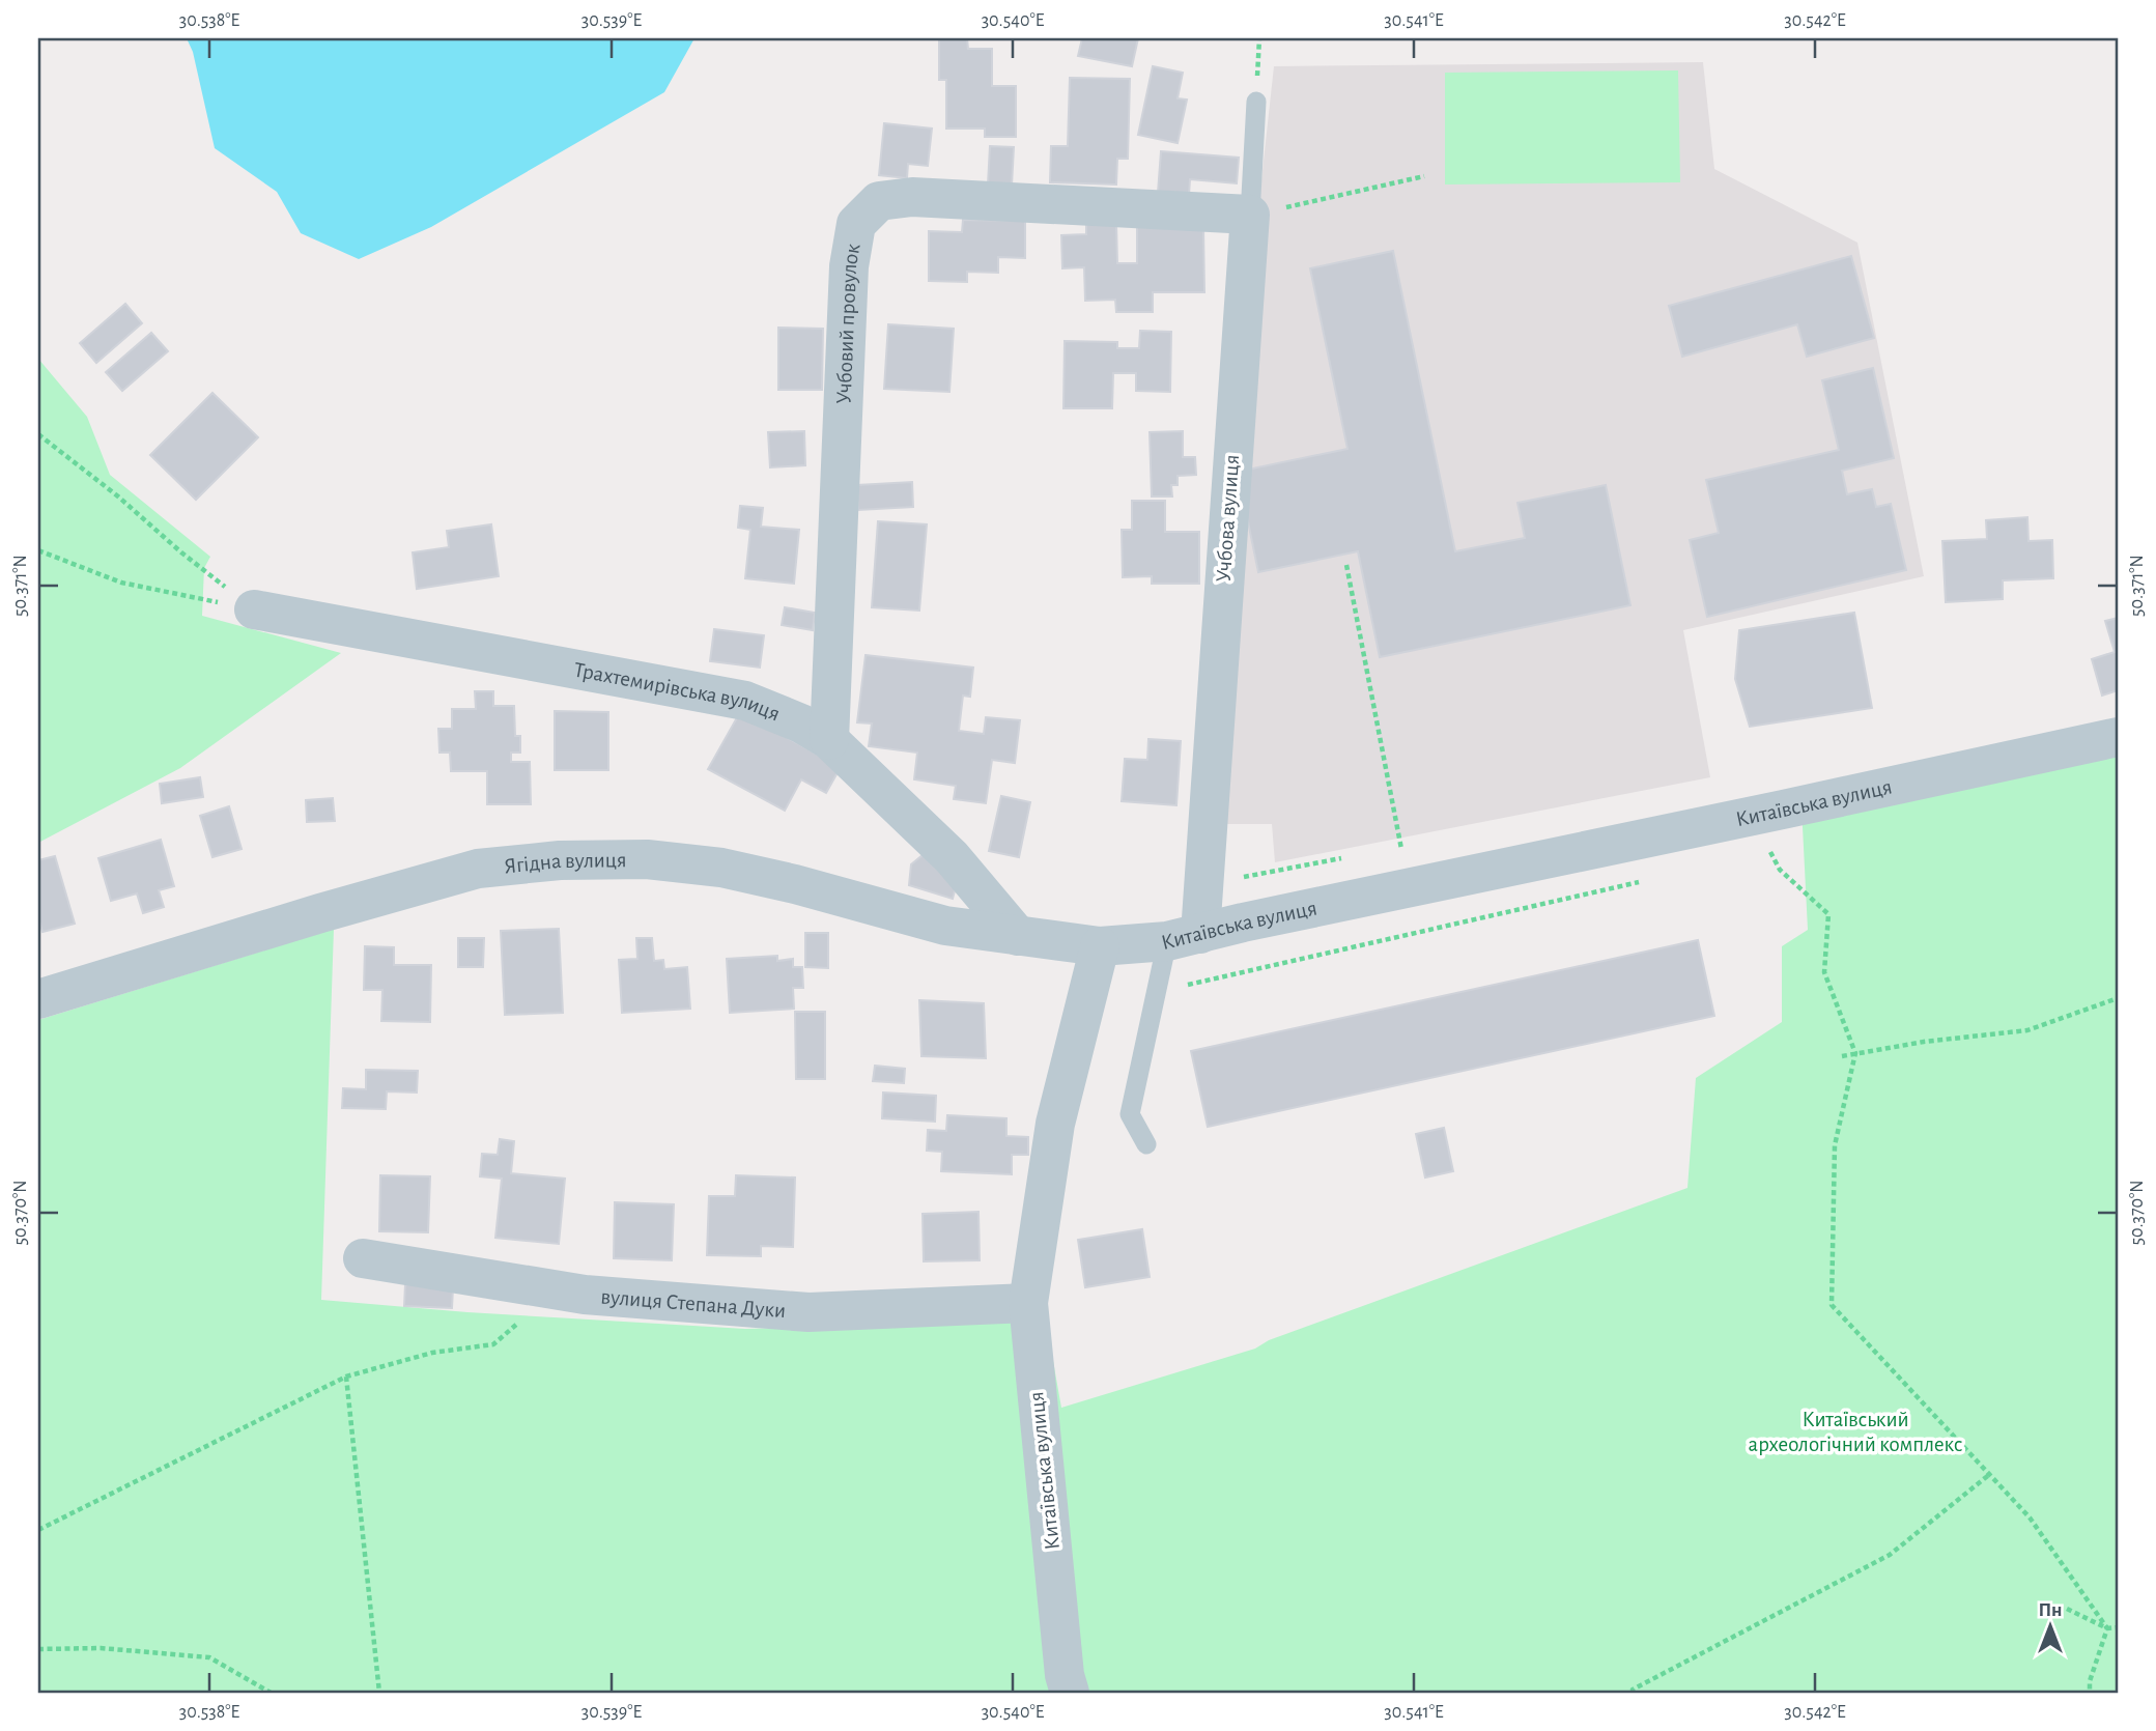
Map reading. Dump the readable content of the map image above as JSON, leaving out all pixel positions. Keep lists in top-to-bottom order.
{
  "streets": {
    "street": [
      "Учбовий провулок",
      "Учбова вулиця",
      "Трахтемирівська вулиця",
      "Китаївська вулиця",
      "Ягідна вулиця",
      "вулиця Степана Дуки"
    ]
  },
  "crossings": [
    ["Учбовий провулок", "Учбова вулиця"],
    ["Учбовий провулок", "Трахтемирівська вулиця"],
    ["Учбова вулиця", "Китаївська вулиця"],
    ["Трахтемирівська вулиця", "Ягідна вулиця"],
    ["Китаївська вулиця", "Ягідна вулиця"],
    ["Китаївська вулиця", "вулиця Степана Дуки"]
  ],
  "parks": ["Китаївський археологічний комплекс"],
  "north": "top",
  "coordinates": [
    "30.538°E",
    "30.539°E",
    "30.540°E",
    "30.541°E",
    "30.542°E",
    "50.371°N",
    "50.370°N"
  ]
}
